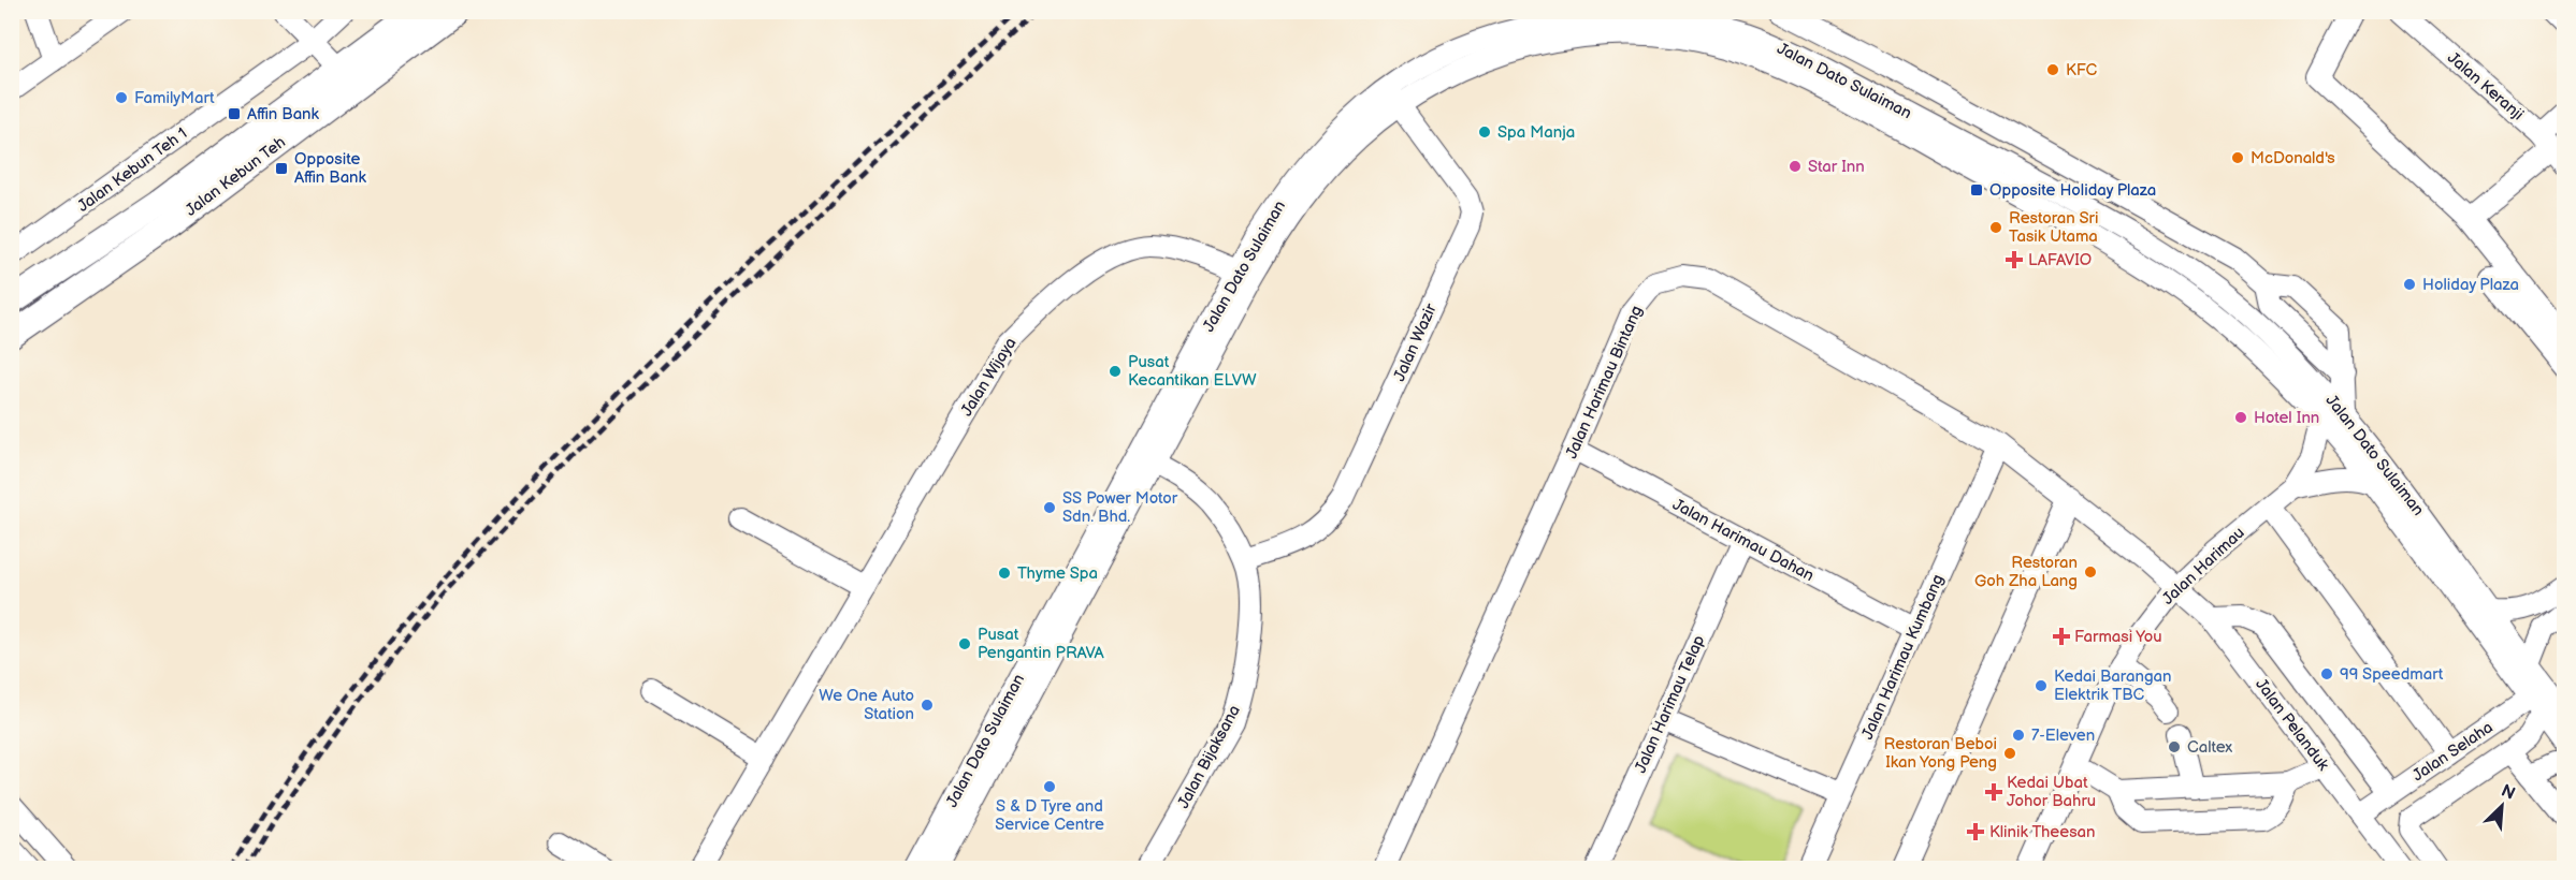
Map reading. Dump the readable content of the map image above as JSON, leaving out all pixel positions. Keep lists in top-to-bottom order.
{
  "streets": {
    "main road": ["Jalan Kebun Teh"],
    "street": [
      "Jalan Dato Sulaiman",
      "Jalan Keranji",
      "Jalan Kebun Teh 1",
      "Jalan Wazir",
      "Jalan Wijaya",
      "Jalan Harimau Bintang",
      "Jalan Harimau Dahan",
      "Jalan Harimau",
      "Jalan Harimau Kumbang",
      "Jalan Harimau Telap",
      "Jalan Pelanduk",
      "Jalan Selaha",
      "Jalan Bijaksana"
    ]
  },
  "crossings": [
    ["Jalan Dato Sulaiman", "Jalan Wazir"],
    ["Jalan Dato Sulaiman", "Jalan Wijaya"],
    ["Jalan Dato Sulaiman", "Jalan Harimau"],
    ["Jalan Dato Sulaiman", "Jalan Selaha"],
    ["Jalan Dato Sulaiman", "Jalan Bijaksana"],
    ["Jalan Wazir", "Jalan Bijaksana"],
    ["Jalan Harimau Bintang", "Jalan Harimau Dahan"],
    ["Jalan Harimau Bintang", "Jalan Harimau"],
    ["Jalan Harimau Bintang", "Jalan Harimau Kumbang"],
    ["Jalan Harimau Bintang", "Jalan Pelanduk"],
    ["Jalan Harimau Dahan", "Jalan Harimau Kumbang"],
    ["Jalan Harimau Dahan", "Jalan Harimau Telap"],
    ["Jalan Harimau", "Jalan Pelanduk"],
    ["Jalan Pelanduk", "Jalan Selaha"]
  ],
  "places": {
    "other": [
      "KFC",
      "FamilyMart",
      "Spa Manja",
      "McDonald's",
      "Star Inn",
      "Restoran Sri Tasik Utama",
      "Holiday Plaza",
      "Pusat Kecantikan ELVW",
      "Hotel Inn",
      "SS Power Motor Sdn. Bhd.",
      "Restoran Goh Zha Lang",
      "Thyme Spa",
      "Pusat Pengantin PRAVA",
      "99 Speedmart",
      "Kedai Barangan Elektrik TBC",
      "We One Auto Station",
      "7-Eleven",
      "Caltex",
      "Restoran Beboi Ikan Yong Peng",
      "S & D Tyre and Service Centre"
    ],
    "transit": ["Affin Bank", "Opposite Affin Bank", "Opposite Holiday Plaza"],
    "health": [
      "LAFAVIO",
      "Farmasi You",
      "Kedai Ubat Johor Bahru",
      "Klinik Theesan"
    ]
  },
  "north": "top right"
}
